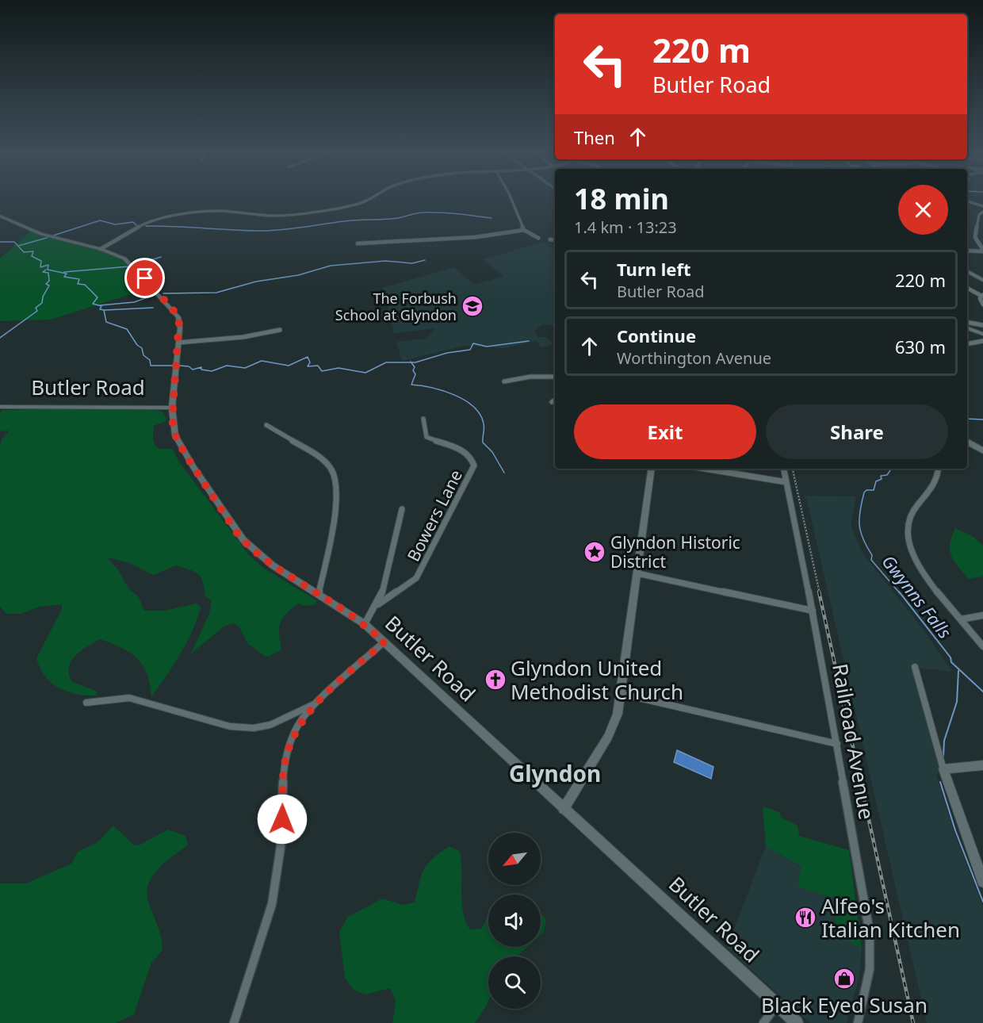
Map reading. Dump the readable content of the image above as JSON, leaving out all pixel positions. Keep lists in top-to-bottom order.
{
  "streets": {
    "main road": ["Butler Road"],
    "street": ["Bowers Lane", "Railroad Avenue"]
  },
  "districts": ["Glyndon"],
  "water": ["Gwynns Falls"],
  "places": {
    "school or university": ["The Forbush School at Glyndon"],
    "place": ["Glyndon Historic District"],
    "church": ["Glyndon United Methodist Church"],
    "restaurant": ["Alfeo's Italian Kitchen"],
    "shop": ["Black Eyed Susan"]
  },
  "north": "bottom left",
  "page": {
    "turn": ["220 m", "Butler Road"],
    "then": "Then",
    "heading": ["18 min", "1.4 km · 13:23"],
    "list": [
      {
        "name": "Turn left",
        "note": "Butler Road",
        "value": "220 m"
      },
      {
        "name": "Continue",
        "note": "Worthington Avenue",
        "value": "630 m"
      }
    ],
    "buttons": ["Exit", "Share"]
  }
}
